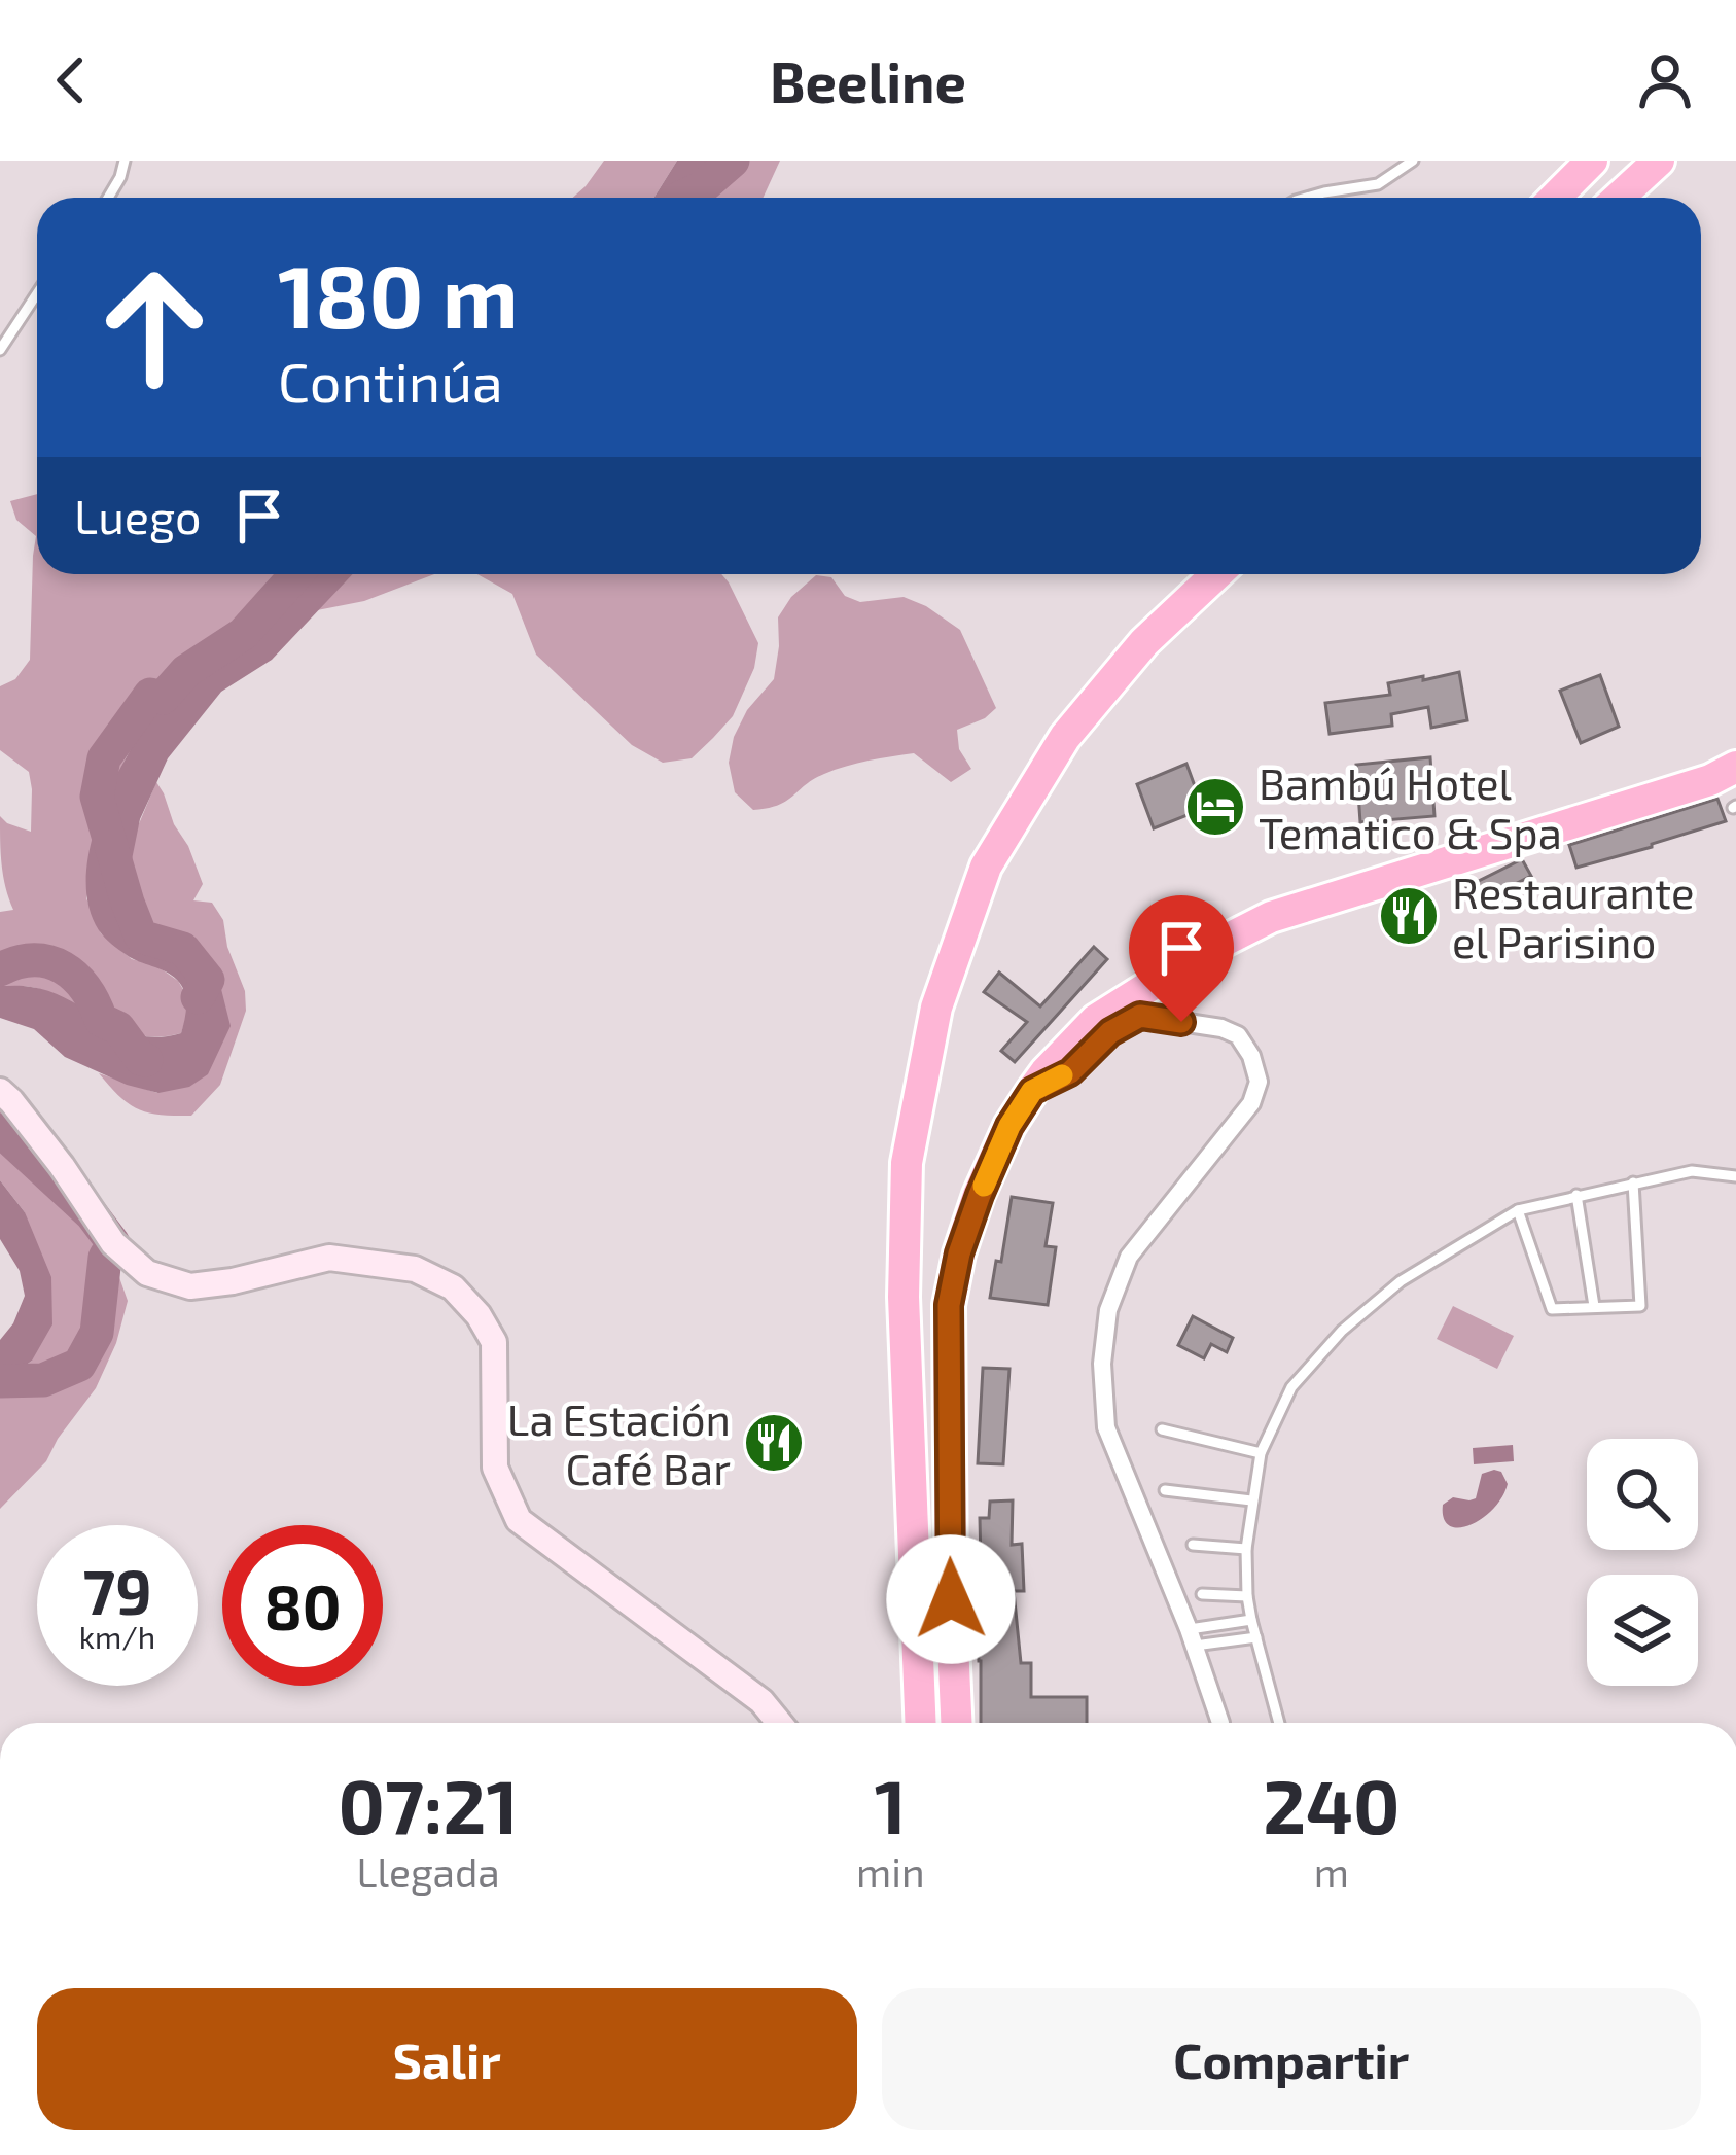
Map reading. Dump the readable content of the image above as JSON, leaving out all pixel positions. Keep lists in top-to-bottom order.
{
  "places": {
    "hotel": ["Bambú Hotel Tematico & Spa"],
    "restaurant": ["Restaurante el Parisino", "La Estación Café Bar"]
  },
  "page": {
    "header": "Beeline",
    "turn": ["180 m", "Continúa"],
    "then": "Luego",
    "speed": "79 km/h",
    "limit": "80",
    "eta": [
      "07:21",
      "Llegada",
      "1",
      "min",
      "240",
      "m"
    ],
    "buttons": ["Salir", "Compartir"]
  }
}
